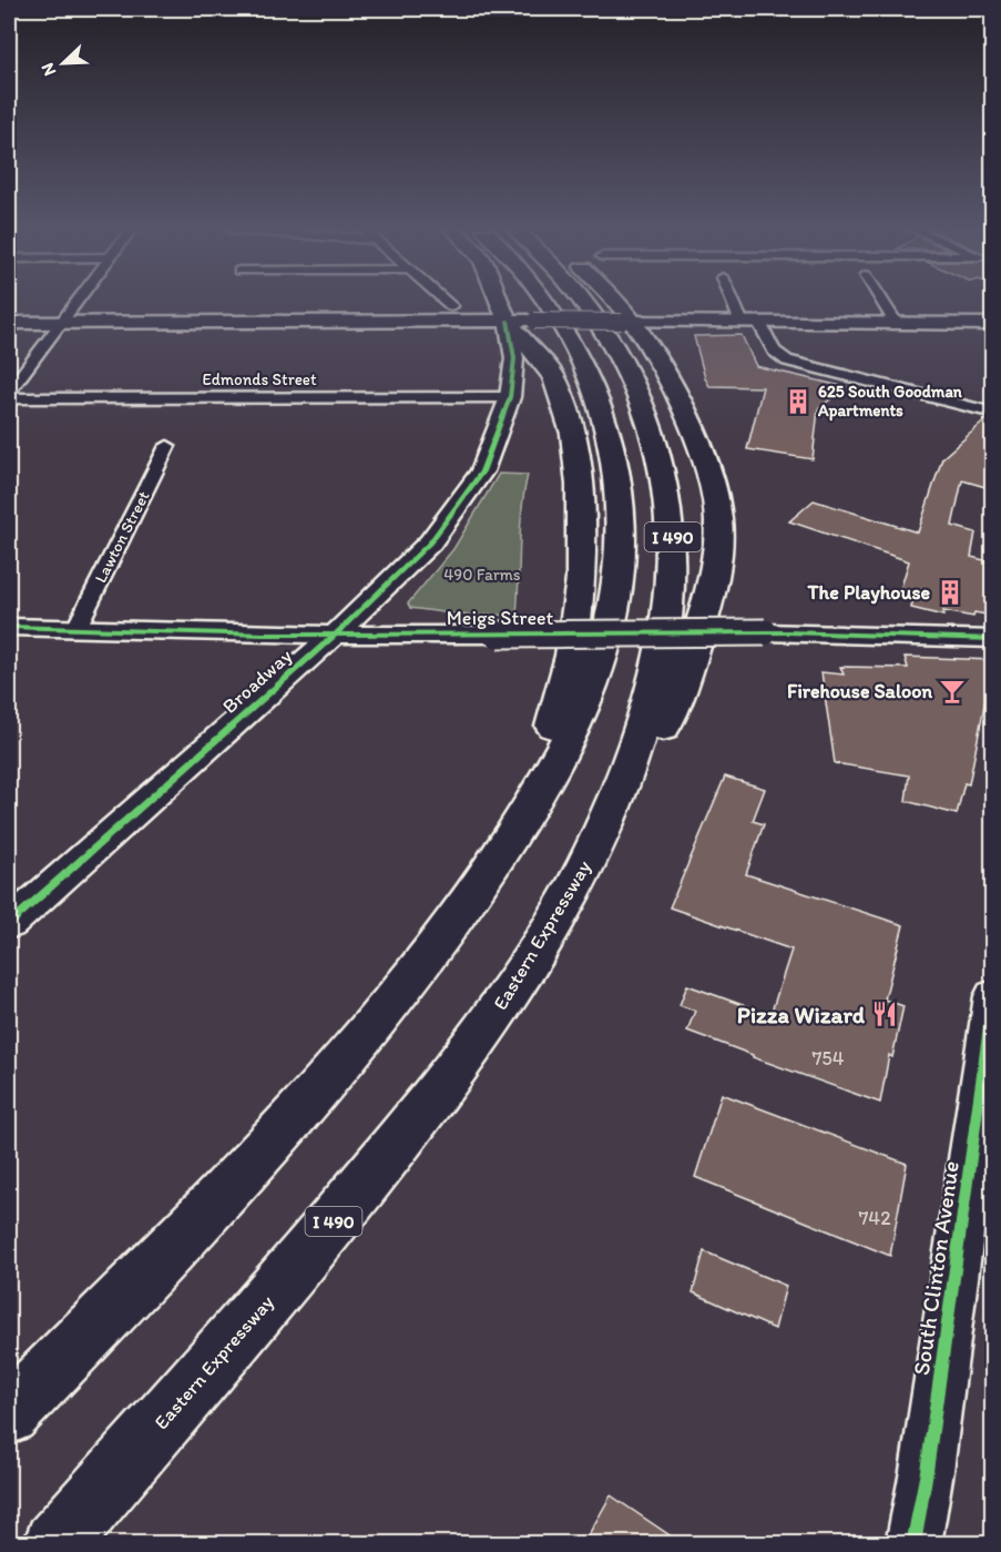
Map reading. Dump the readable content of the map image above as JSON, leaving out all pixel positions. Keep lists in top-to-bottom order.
{
  "streets": {
    "highway": ["I 490", "Eastern Expressway"],
    "street": [
      "Edmonds Street",
      "Lawton Street",
      "Meigs Street",
      "Broadway",
      "South Clinton Avenue"
    ]
  },
  "crossings": [
    ["Edmonds Street", "Broadway"],
    ["Lawton Street", "Meigs Street"],
    ["Meigs Street", "Broadway"]
  ],
  "parks": ["490 Farms"],
  "places": {
    "building": ["625 South Goodman Apartments", "The Playhouse"],
    "bar": ["Firehouse Saloon"],
    "restaurant": ["Pizza Wizard"]
  },
  "house_numbers": ["754", "742"],
  "north": "bottom left"
}
